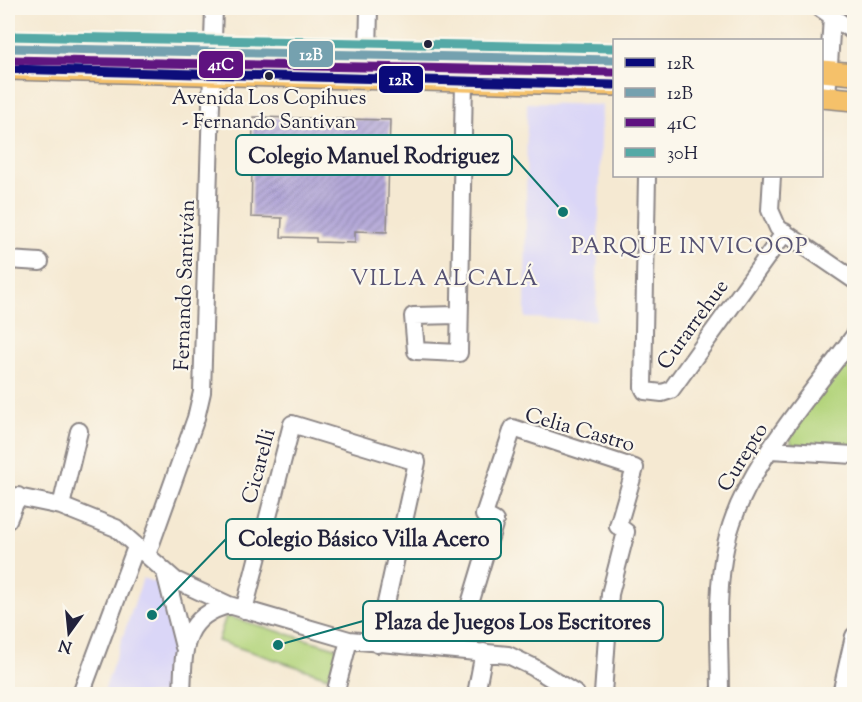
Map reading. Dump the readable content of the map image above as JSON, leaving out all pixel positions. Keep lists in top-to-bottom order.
{
  "streets": {
    "street": [
      "Fernando Santiván",
      "Curarrehue",
      "Celia Castro",
      "Curepto",
      "Cicarelli"
    ]
  },
  "districts": ["PARQUE INVICOOP", "VILLA ALCALÁ"],
  "places": [
    "Avenida Los Copihues - Fernando Santivan",
    "Colegio Manuel Rodriguez",
    "Colegio Básico Villa Acero",
    "Plaza de Juegos Los Escritores"
  ],
  "lines": [
    "transit line 30H",
    "transit line 12B",
    "transit line 41C",
    "transit line 12R"
  ],
  "legend": [
    "12R",
    "12B",
    "41C",
    "30H"
  ],
  "north": "bottom"
}
